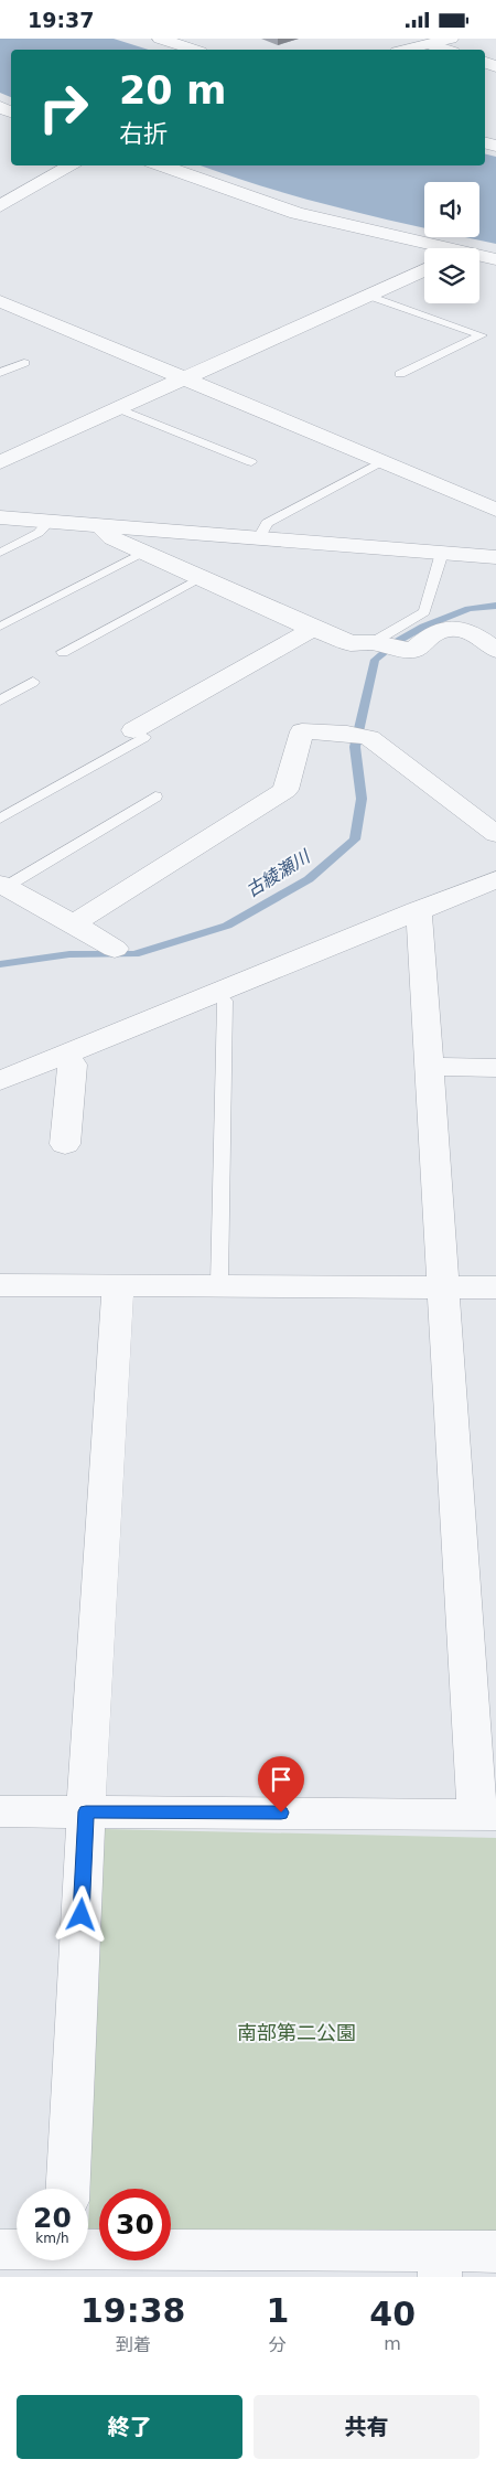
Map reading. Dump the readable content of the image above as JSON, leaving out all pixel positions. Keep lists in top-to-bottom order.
{
  "water": ["古綾瀬川"],
  "parks": ["南部第二公園"],
  "page": {
    "status": "19:37",
    "turn": ["20 m", "右折"],
    "speed": "20 km/h",
    "limit": "30",
    "eta": [
      "19:38",
      "到着",
      "1",
      "分",
      "40",
      "m"
    ],
    "buttons": ["終了", "共有"]
  }
}
